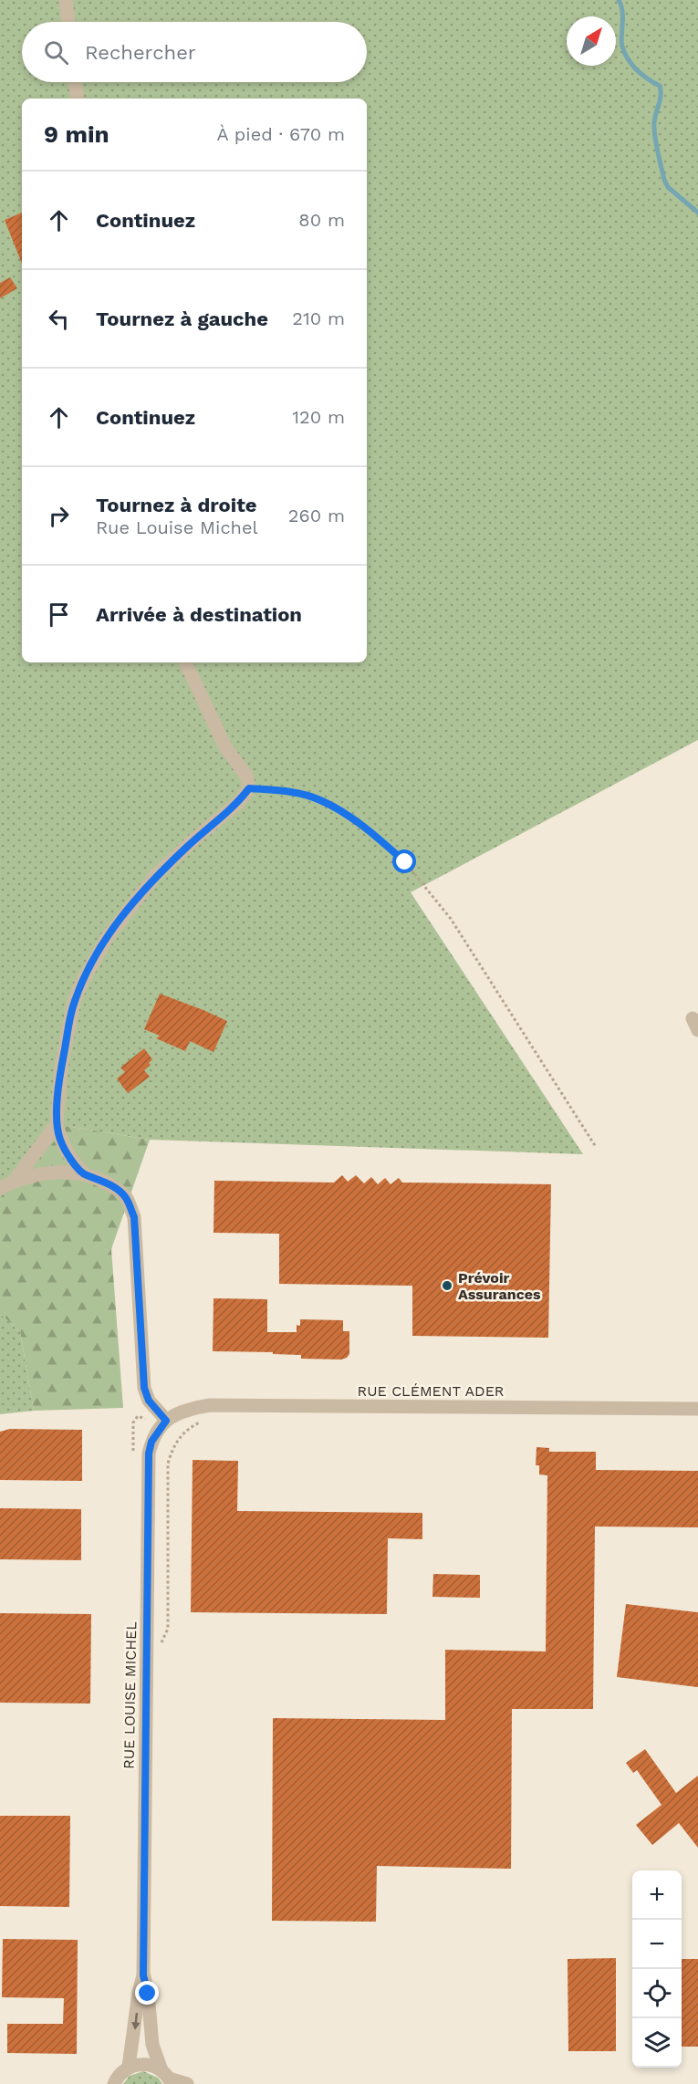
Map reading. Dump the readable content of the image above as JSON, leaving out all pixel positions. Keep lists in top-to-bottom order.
{
  "streets": {
    "street": ["RUE CLÉMENT ADER", "RUE LOUISE MICHEL"]
  },
  "crossings": [
    ["RUE CLÉMENT ADER", "RUE LOUISE MICHEL"]
  ],
  "places": ["Prévoir Assurances"],
  "north": "top right",
  "page": {
    "search": "Rechercher",
    "heading": ["9 min", "À pied · 670 m"],
    "list": [
      ["Continuez", "80 m"],
      ["Tournez à gauche", "210 m"],
      ["Continuez", "120 m"],
      ["Tournez à droite", "Rue Louise Michel", "260 m"],
      "Arrivée à destination"
    ],
    "map_buttons": ["+", "−"]
  }
}
